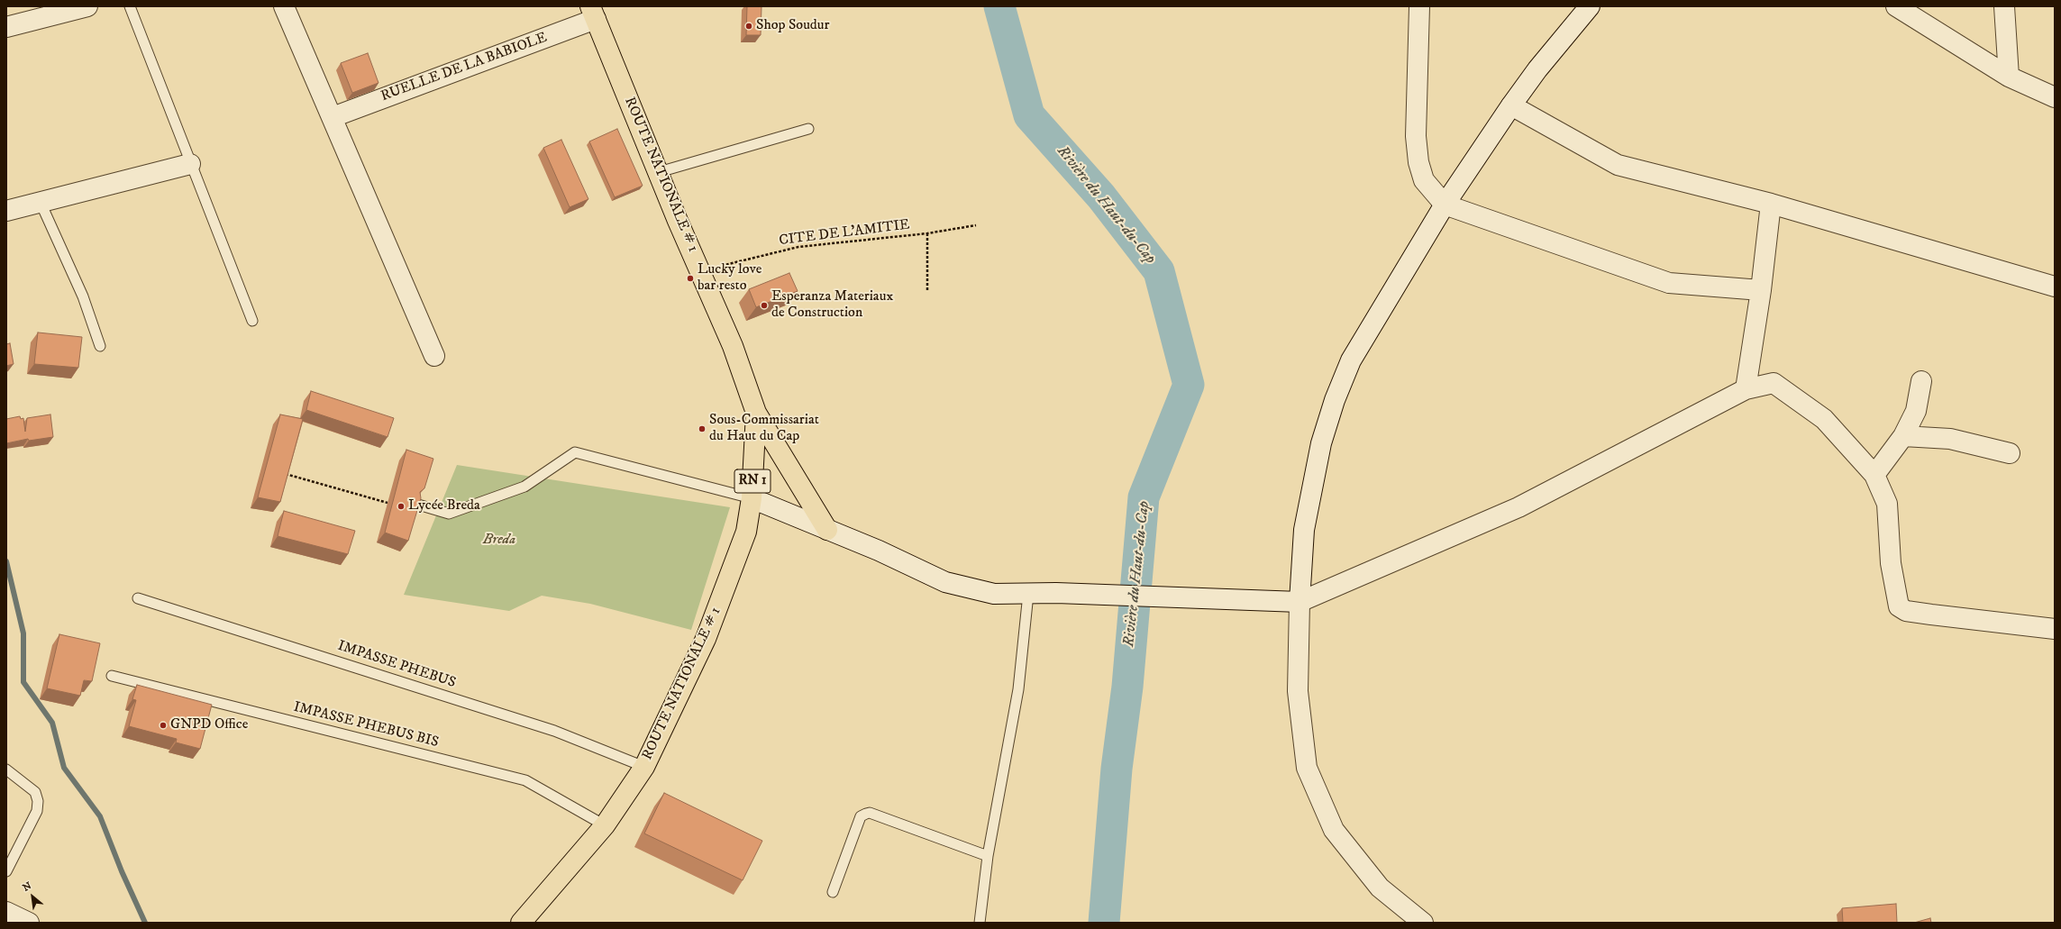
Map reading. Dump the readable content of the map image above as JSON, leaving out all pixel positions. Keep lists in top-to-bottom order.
{
  "streets": {
    "main road": ["ROUTE NATIONALE # 1", "RN 1"],
    "street": ["RUELLE DE LA BABIOLE"],
    "lane": ["IMPASSE PHEBUS", "IMPASSE PHEBUS BIS"],
    "path": ["CITE DE L'AMITIE"]
  },
  "crossings": [
    ["RUELLE DE LA BABIOLE", "ROUTE NATIONALE # 1"],
    ["ROUTE NATIONALE # 1", "CITE DE L'AMITIE"],
    ["ROUTE NATIONALE # 1", "IMPASSE PHEBUS"],
    ["ROUTE NATIONALE # 1", "IMPASSE PHEBUS BIS"]
  ],
  "water": ["Rivière du Haut-du-Cap"],
  "parks": ["Breda"],
  "places": [
    "Shop Soudur",
    "Lucky love bar resto",
    "Esperanza Materiaux de Construction",
    "Sous-Commissariat du Haut du Cap",
    "Lycée Breda",
    "GNPD Office"
  ],
  "north": "top left"
}
